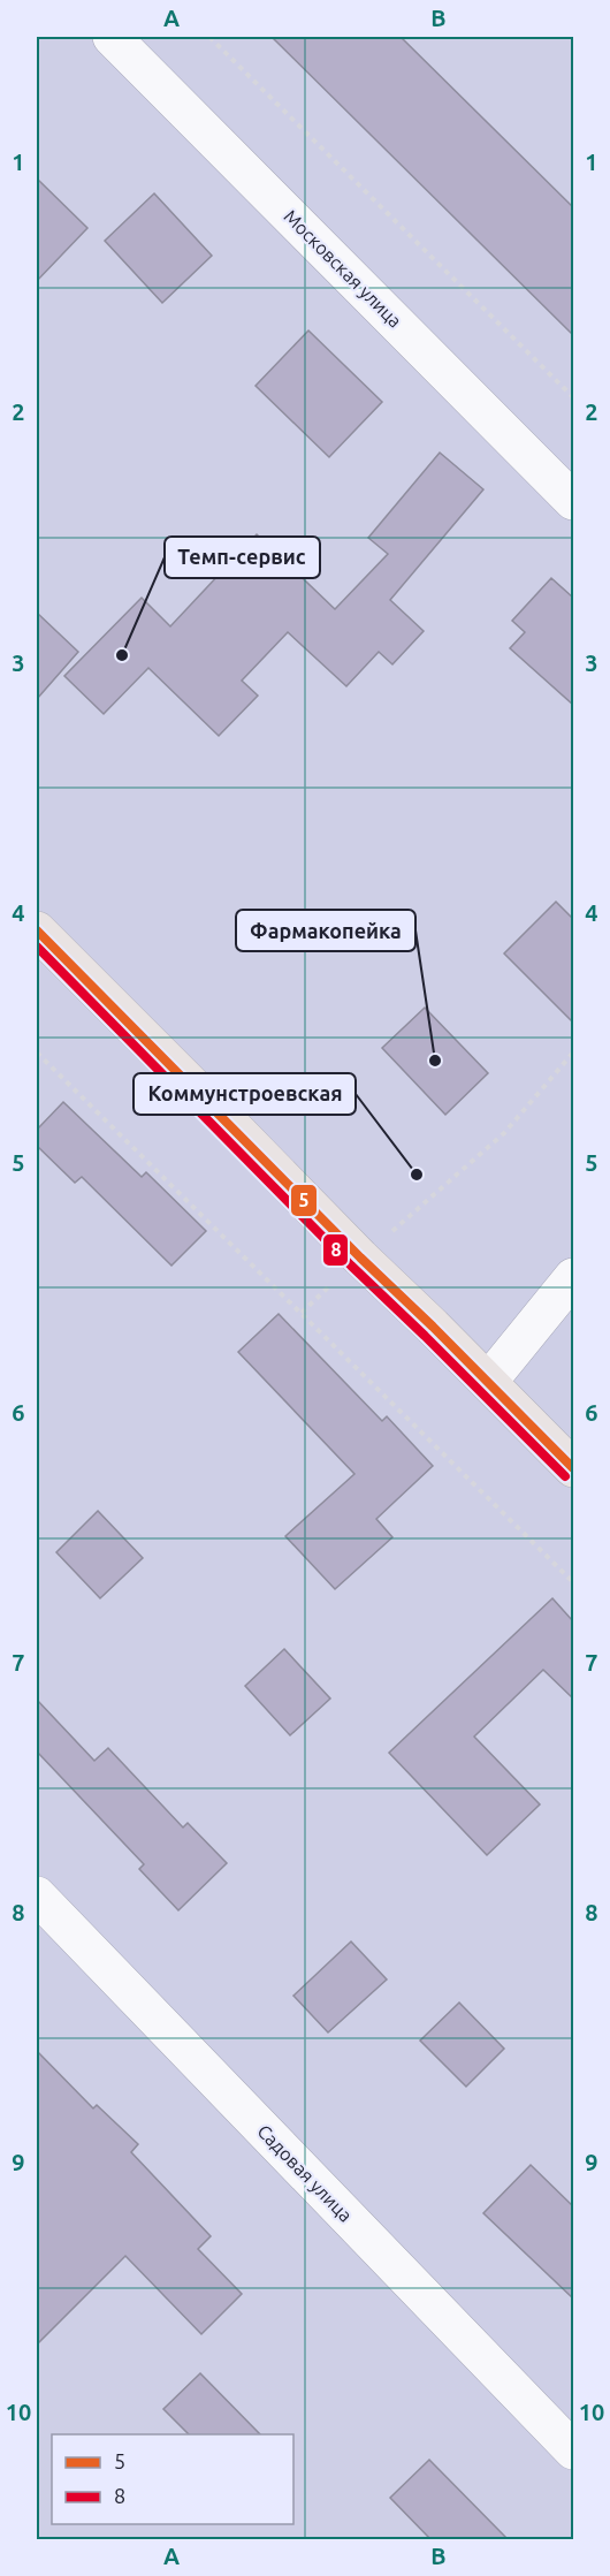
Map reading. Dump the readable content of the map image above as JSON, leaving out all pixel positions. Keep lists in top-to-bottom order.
{
  "streets": {
    "street": ["Московская улица", "Садовая улица"]
  },
  "places": ["Темп-сервис", "Фармакопейка", "Коммунстроевская"],
  "lines": ["transit line 5", "transit line 8"],
  "legend": ["5", "8"],
  "grid": {
    "columns": ["A", "B"],
    "rows": [
      "1",
      "2",
      "3",
      "4",
      "5",
      "6",
      "7",
      "8",
      "9",
      "10"
    ]
  }
}
